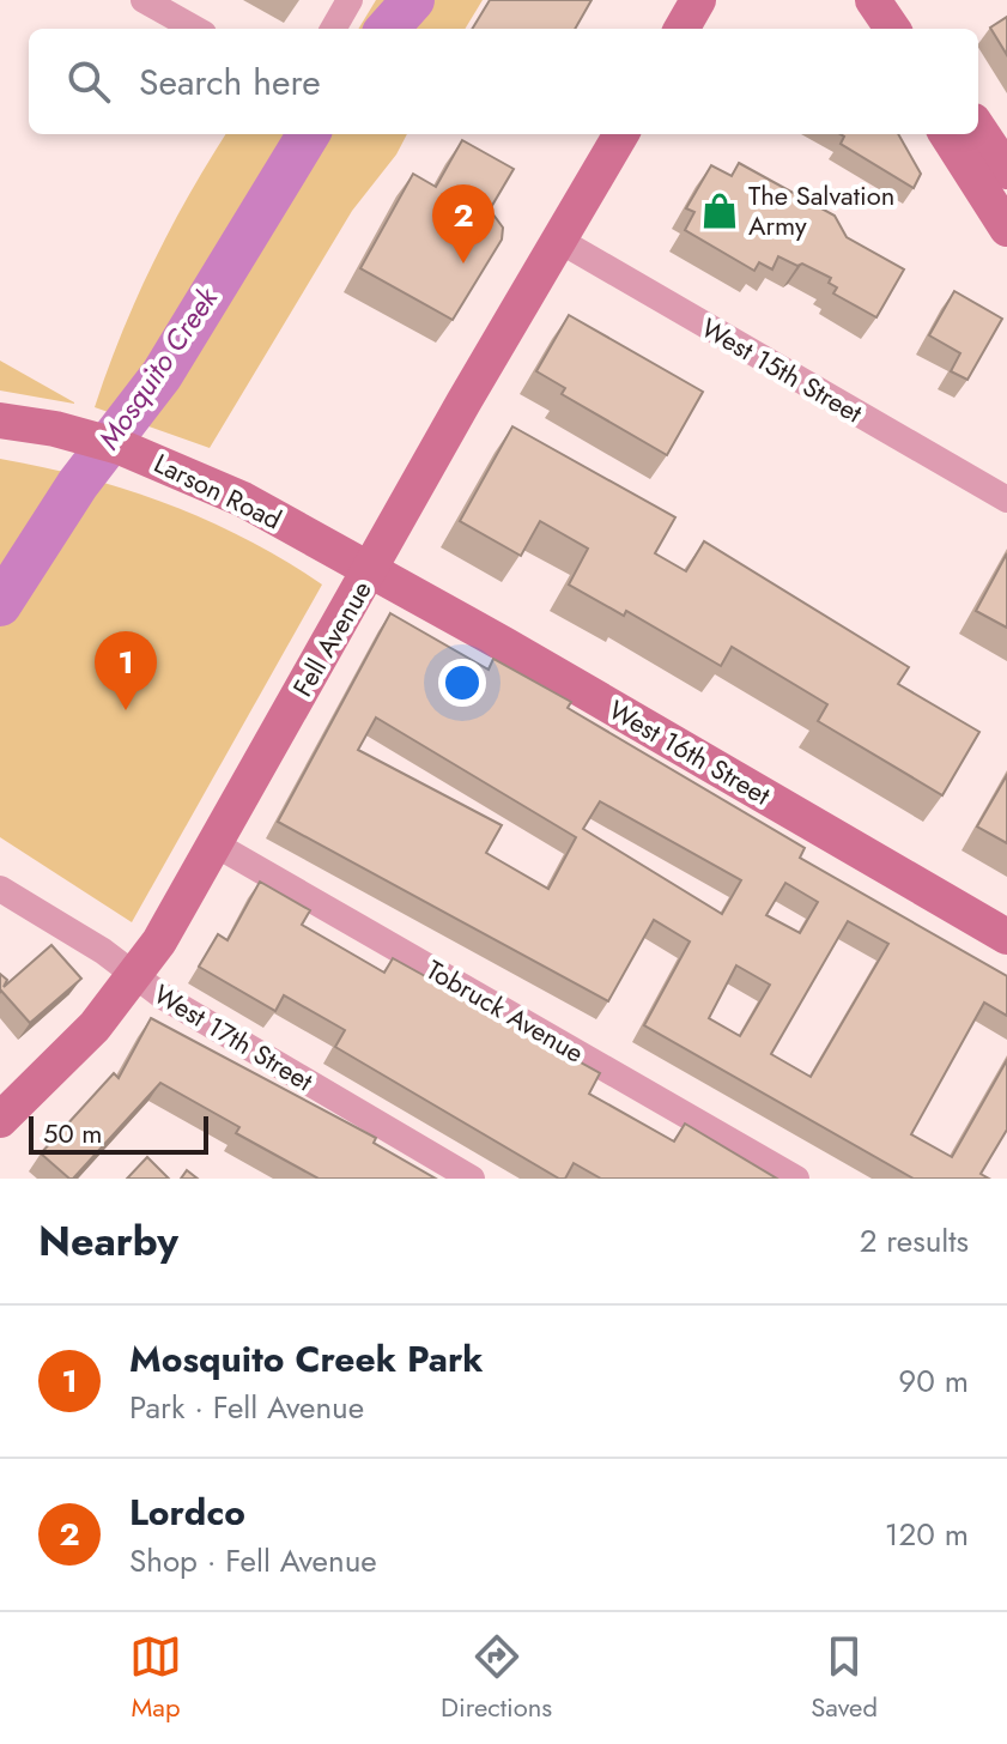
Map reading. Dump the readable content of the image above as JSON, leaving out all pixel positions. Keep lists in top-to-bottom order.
{
  "streets": {
    "main road": ["Larson Road", "Fell Avenue", "West 16th Street"],
    "street": ["West 15th Street", "Tobruck Avenue", "West 17th Street"]
  },
  "crossings": [
    ["West 15th Street", "Fell Avenue"],
    ["Larson Road", "Fell Avenue"],
    ["Larson Road", "West 16th Street"],
    ["Fell Avenue", "West 16th Street"],
    ["Fell Avenue", "Tobruck Avenue"],
    ["Fell Avenue", "West 17th Street"]
  ],
  "water": ["Mosquito Creek"],
  "places": {
    "shop": ["The Salvation Army"]
  },
  "scale_bar": "50 m",
  "page": {
    "search": "Search here",
    "pins": ["2", "1"],
    "scale": "50 m",
    "heading": ["Nearby", "2 results"],
    "list": [
      {
        "mark": "1",
        "name": "Mosquito Creek Park",
        "note": "Park · Fell Avenue",
        "value": "90 m"
      },
      {
        "mark": "2",
        "name": "Lordco",
        "note": "Shop · Fell Avenue",
        "value": "120 m"
      }
    ],
    "nav": ["Map", "Directions", "Saved"]
  }
}
